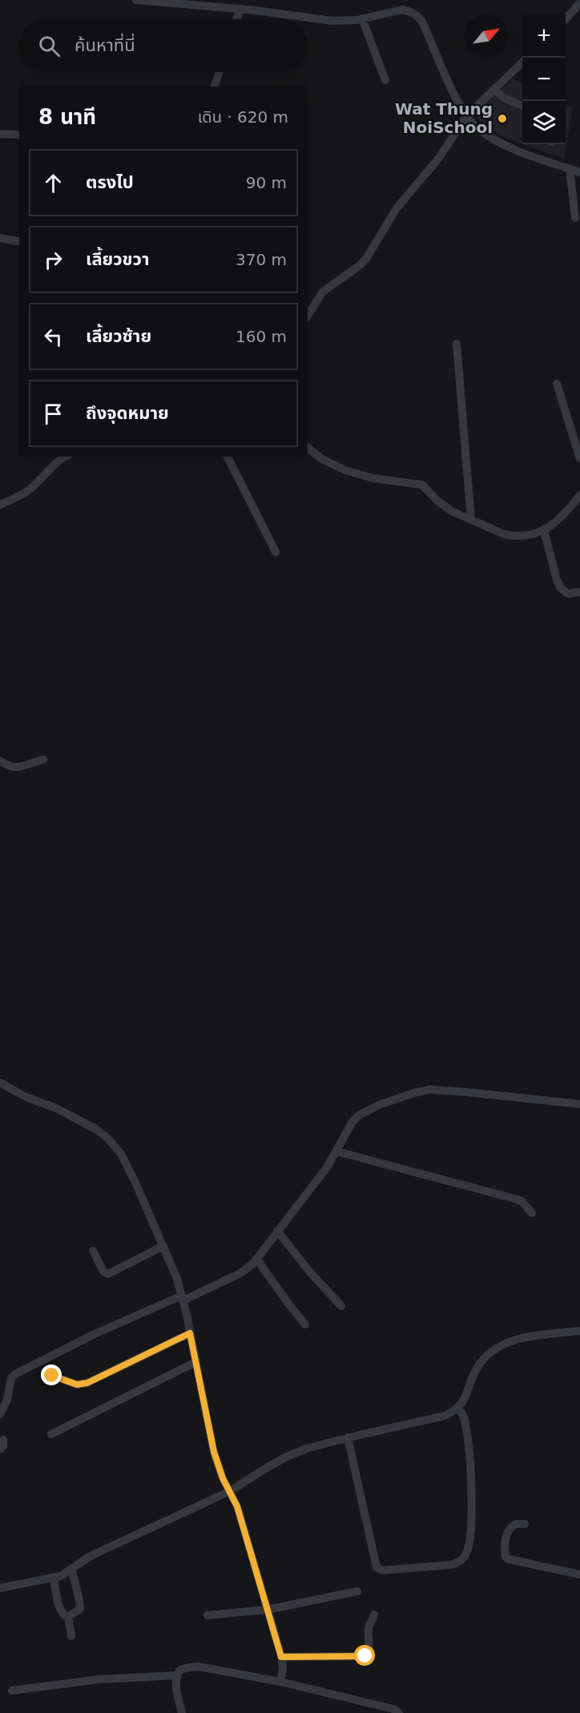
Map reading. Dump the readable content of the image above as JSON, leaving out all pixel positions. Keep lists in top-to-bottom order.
{
  "places": ["Wat Thung NoiSchool"],
  "north": "top right",
  "page": {
    "map_buttons": ["+", "−"],
    "search": "ค้นหาที่นี่",
    "heading": ["8 นาที", "เดิน · 620 m"],
    "list": [
      ["ตรงไป", "90 m"],
      ["เลี้ยวขวา", "370 m"],
      ["เลี้ยวซ้าย", "160 m"],
      "ถึงจุดหมาย"
    ]
  }
}
